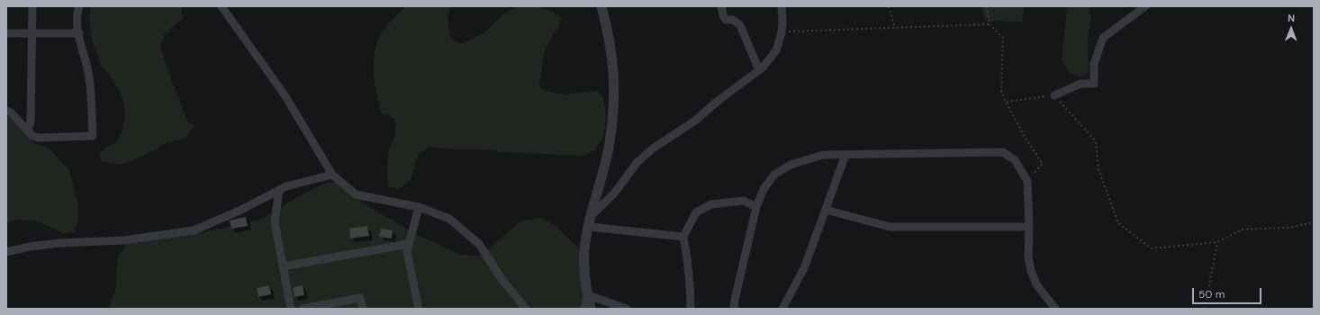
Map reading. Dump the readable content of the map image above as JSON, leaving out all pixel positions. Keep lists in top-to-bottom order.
{
  "scale_bar": "50 m",
  "north": "top"
}
